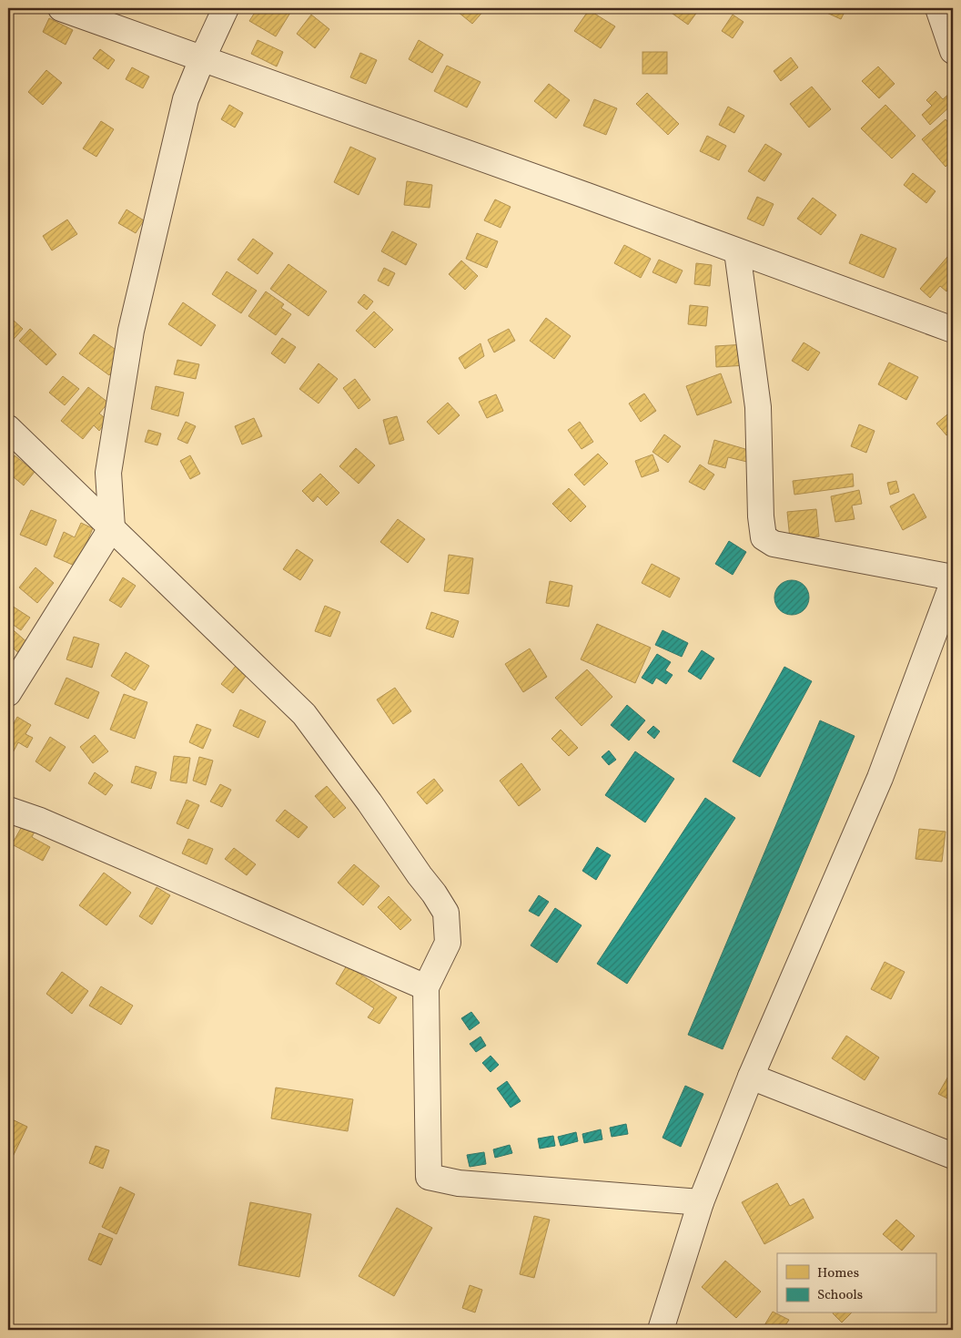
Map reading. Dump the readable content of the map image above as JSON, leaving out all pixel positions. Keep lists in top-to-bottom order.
{
  "legend": ["Homes", "Schools"]
}
